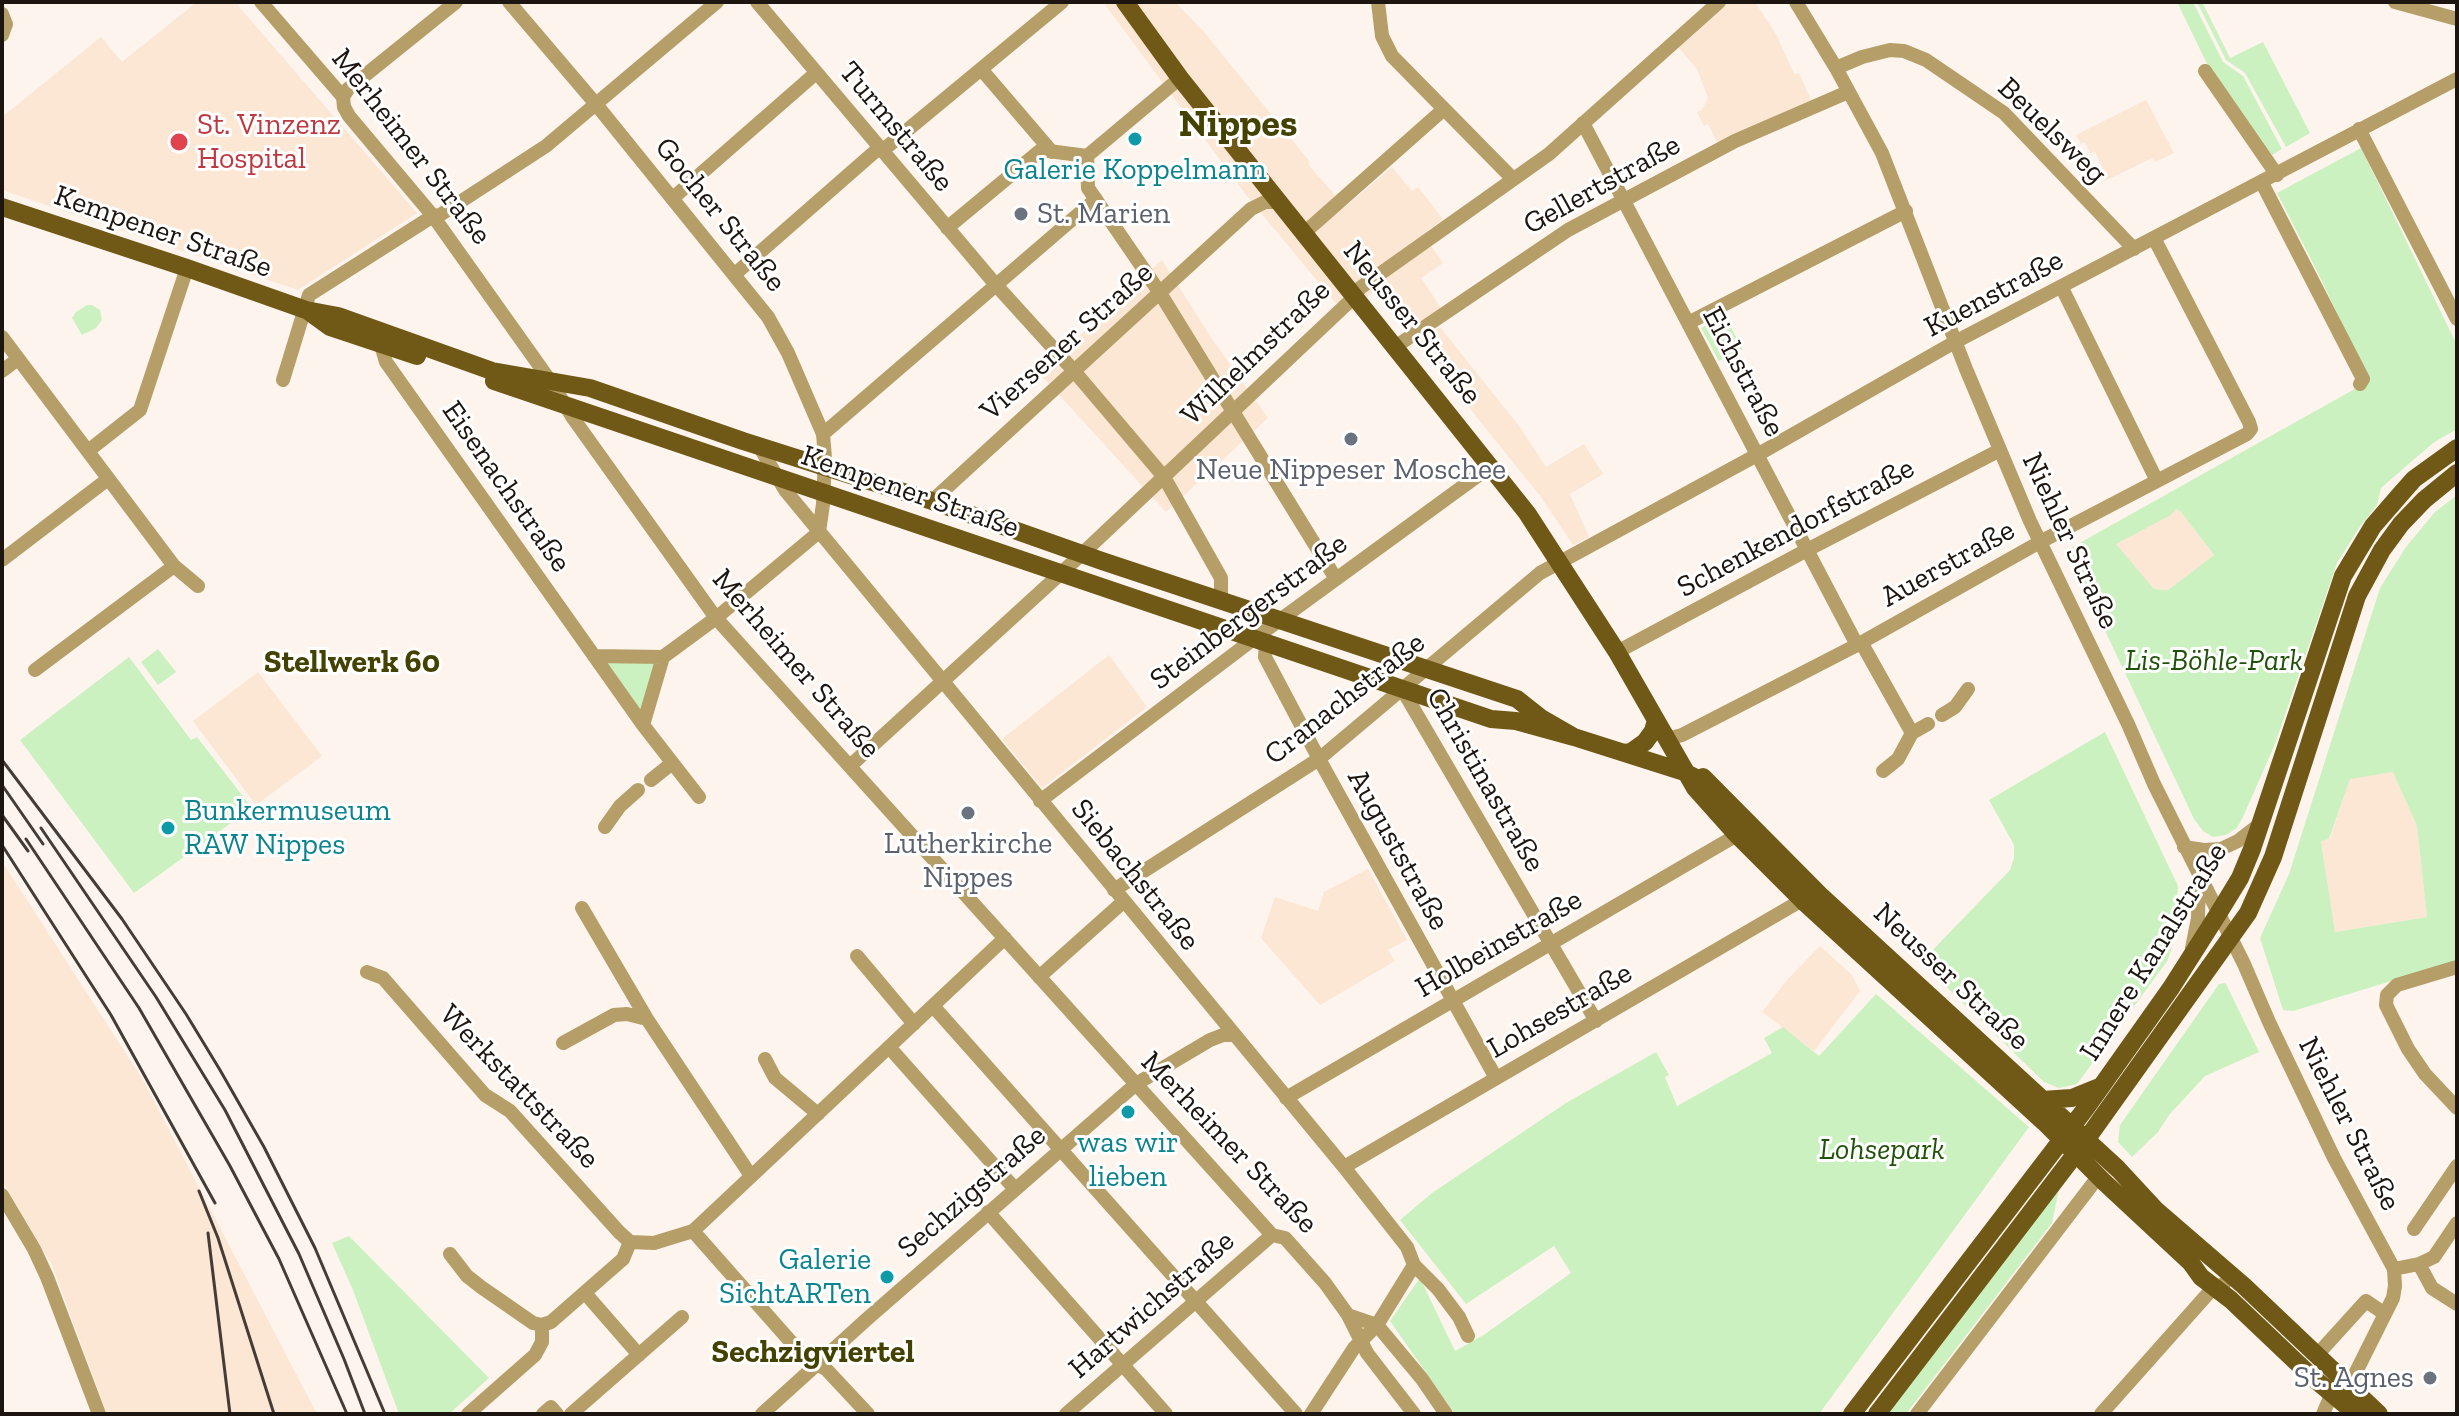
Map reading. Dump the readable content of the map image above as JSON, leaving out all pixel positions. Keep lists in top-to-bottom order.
{
  "streets": {
    "main road": ["Kempener Straße", "Neusser Straße", "Innere Kanalstraße"],
    "street": [
      "Turmstraße",
      "Beuelsweg",
      "Merheimer Straße",
      "Gellertstraße",
      "Gocher Straße",
      "Kuenstraße",
      "Viersener Straße",
      "Wilhelmstraße",
      "Eichstraße",
      "Eisenachstraße",
      "Schenkendorfstraße",
      "Niehler Straße",
      "Auerstraße",
      "Steinbergerstraße",
      "Cranachstraße",
      "Christinastraße",
      "Auguststraße",
      "Siebachstraße",
      "Holbeinstraße",
      "Lohsestraße",
      "Werkstattstraße",
      "Sechzigstraße",
      "Hartwichstraße"
    ]
  },
  "crossings": [
    ["Beuelsweg", "Kuenstraße"],
    ["Beuelsweg", "Niehler Straße"],
    ["Merheimer Straße", "Kempener Straße"],
    ["Merheimer Straße", "Wilhelmstraße"],
    ["Merheimer Straße", "Cranachstraße"],
    ["Merheimer Straße", "Sechzigstraße"],
    ["Merheimer Straße", "Hartwichstraße"],
    ["Gellertstraße", "Neusser Straße"],
    ["Gellertstraße", "Eichstraße"],
    ["Gellertstraße", "Niehler Straße"],
    ["Gocher Straße", "Kempener Straße"],
    ["Gocher Straße", "Siebachstraße"],
    ["Kempener Straße", "Neusser Straße"],
    ["Kempener Straße", "Viersener Straße"],
    ["Kempener Straße", "Wilhelmstraße"],
    ["Kempener Straße", "Eisenachstraße"],
    ["Kempener Straße", "Steinbergerstraße"],
    ["Kempener Straße", "Cranachstraße"],
    ["Kempener Straße", "Christinastraße"],
    ["Kempener Straße", "Auguststraße"],
    ["Kempener Straße", "Siebachstraße"],
    ["Kuenstraße", "Neusser Straße"],
    ["Kuenstraße", "Eichstraße"],
    ["Kuenstraße", "Niehler Straße"],
    ["Kuenstraße", "Auerstraße"],
    ["Kuenstraße", "Cranachstraße"],
    ["Neusser Straße", "Viersener Straße"],
    ["Neusser Straße", "Wilhelmstraße"],
    ["Neusser Straße", "Schenkendorfstraße"],
    ["Neusser Straße", "Auerstraße"],
    ["Neusser Straße", "Steinbergerstraße"],
    ["Neusser Straße", "Cranachstraße"],
    ["Neusser Straße", "Holbeinstraße"],
    ["Neusser Straße", "Innere Kanalstraße"],
    ["Neusser Straße", "Lohsestraße"],
    ["Wilhelmstraße", "Eichstraße"],
    ["Wilhelmstraße", "Siebachstraße"],
    ["Eichstraße", "Schenkendorfstraße"],
    ["Eichstraße", "Auerstraße"],
    ["Schenkendorfstraße", "Niehler Straße"],
    ["Niehler Straße", "Auerstraße"],
    ["Niehler Straße", "Innere Kanalstraße"],
    ["Steinbergerstraße", "Auguststraße"],
    ["Steinbergerstraße", "Siebachstraße"],
    ["Cranachstraße", "Christinastraße"],
    ["Cranachstraße", "Auguststraße"],
    ["Cranachstraße", "Siebachstraße"],
    ["Christinastraße", "Holbeinstraße"],
    ["Christinastraße", "Lohsestraße"],
    ["Auguststraße", "Holbeinstraße"],
    ["Auguststraße", "Lohsestraße"],
    ["Siebachstraße", "Holbeinstraße"],
    ["Siebachstraße", "Lohsestraße"],
    ["Siebachstraße", "Sechzigstraße"]
  ],
  "districts": ["Nippes", "Stellwerk 60", "Sechzigviertel"],
  "parks": ["Lis-Böhle-Park", "Lohsepark"],
  "places": [
    "Galerie Koppelmann",
    "St. Vinzenz Hospital",
    "St. Marien",
    "Neue Nippeser Moschee",
    "Lutherkirche Nippes",
    "Bunkermuseum RAW Nippes",
    "was wir lieben",
    "Galerie SichtARTen",
    "St. Agnes"
  ]
}
